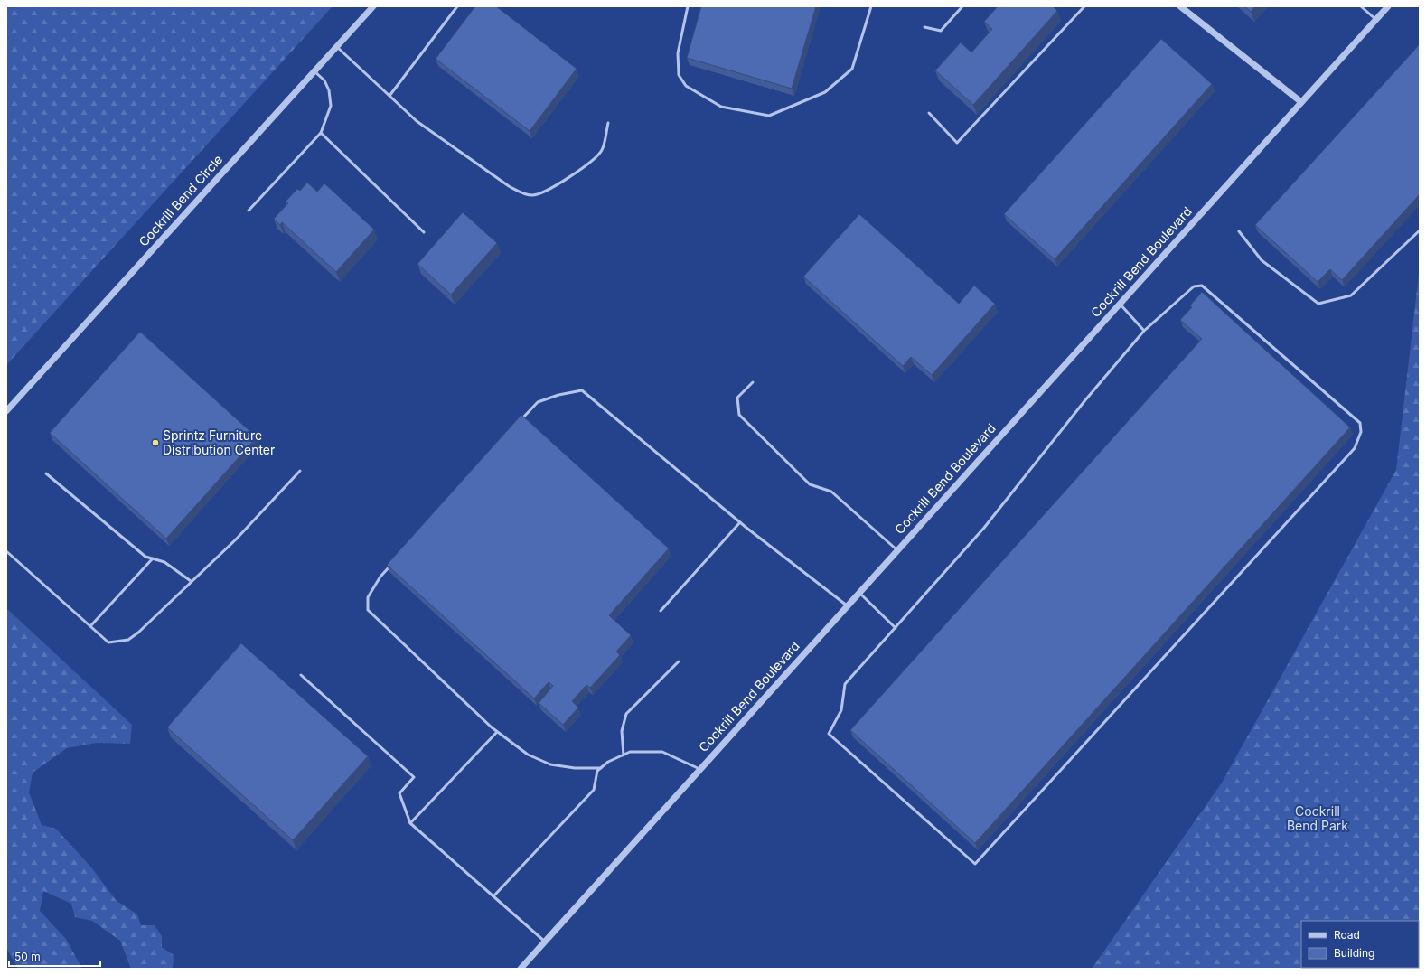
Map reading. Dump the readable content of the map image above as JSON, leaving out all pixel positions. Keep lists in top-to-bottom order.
{
  "streets": {
    "street": ["Cockrill Bend Circle", "Cockrill Bend Boulevard"]
  },
  "parks": ["Cockrill Bend Park"],
  "places": ["Sprintz Furniture Distribution Center"],
  "legend": ["Road", "Building"],
  "scale_bar": "50 m"
}
